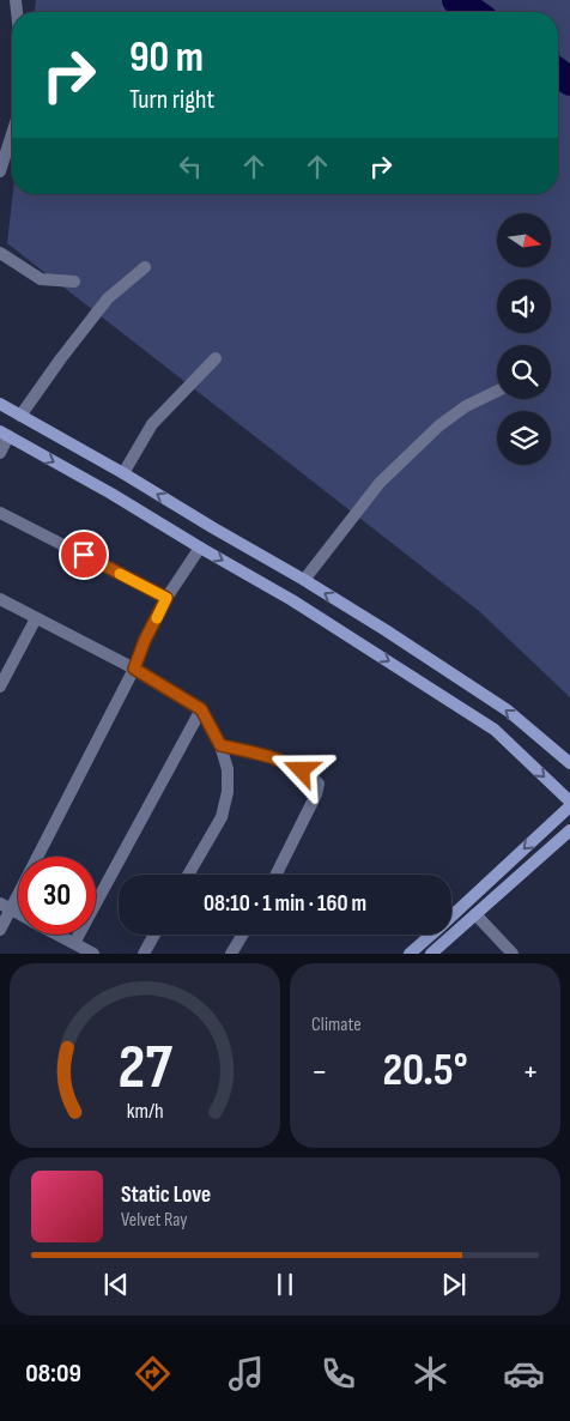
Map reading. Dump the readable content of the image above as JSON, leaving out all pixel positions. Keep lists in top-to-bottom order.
{
  "north": "right",
  "page": {
    "turn": ["90 m", "Turn right"],
    "limit": "30",
    "trip": "08:10 · 1 min · 160 m",
    "tile": "Climate",
    "heat": ["−", "20.5°", "+"],
    "song": ["Static Love", "Velvet Ray"],
    "tabs": "08:09",
    "gauge": ["27", "km/h"]
  }
}
